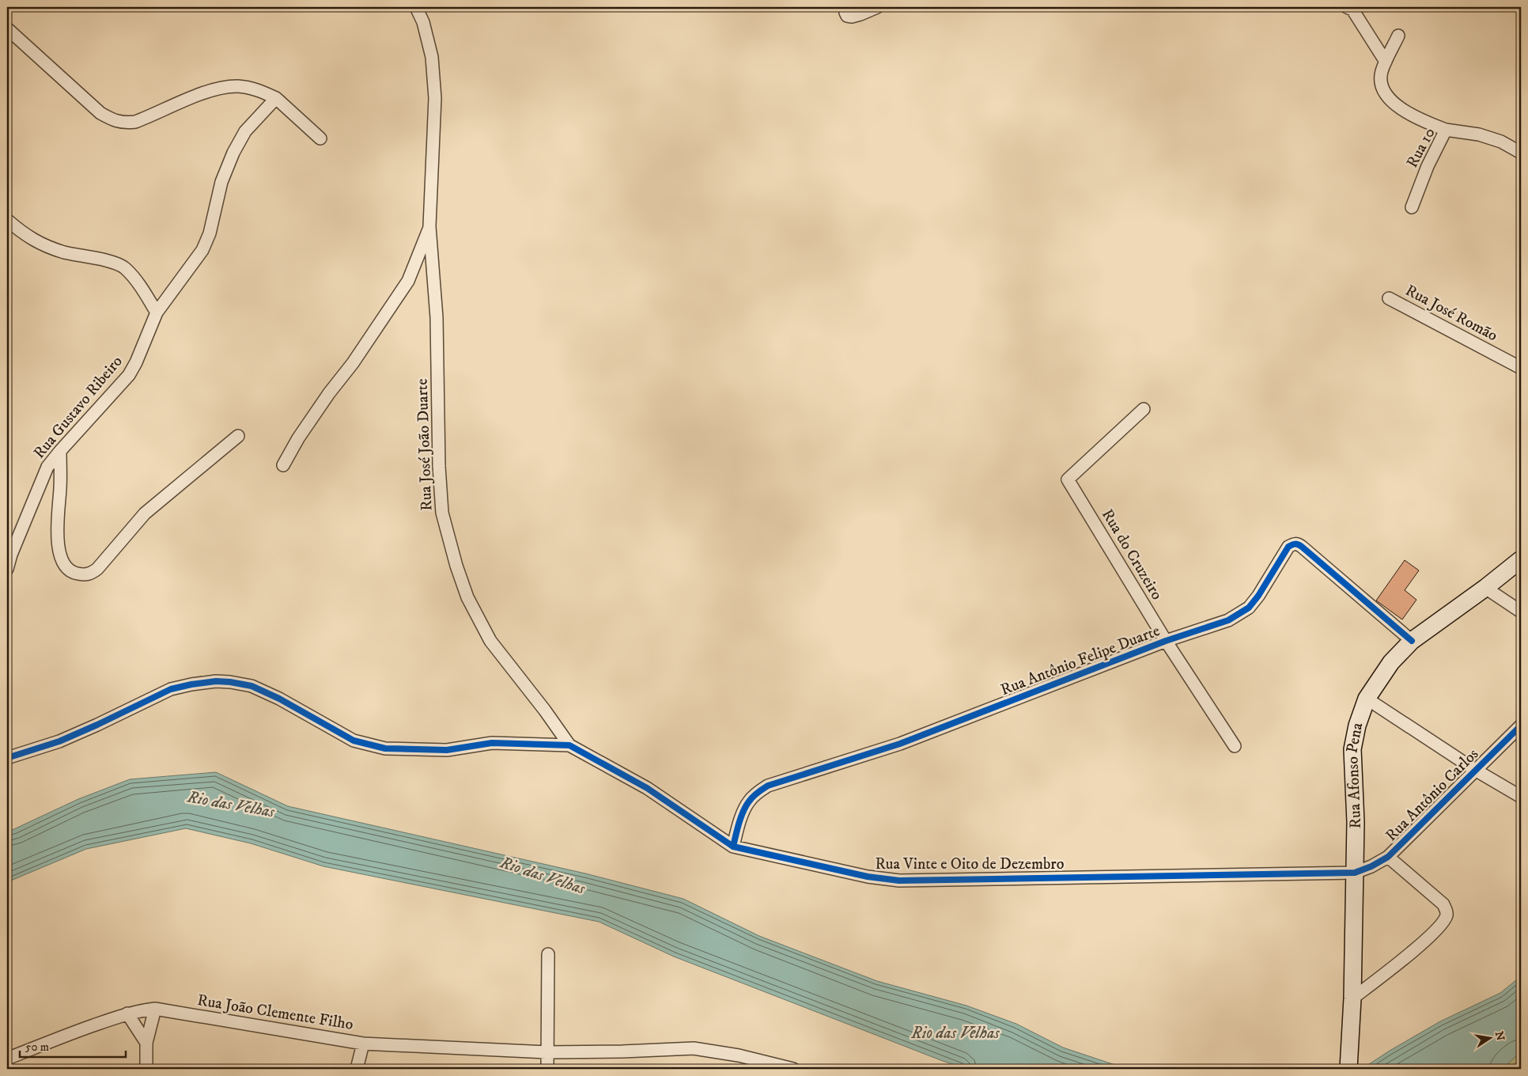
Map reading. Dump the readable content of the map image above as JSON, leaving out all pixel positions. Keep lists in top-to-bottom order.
{
  "streets": {
    "main road": ["Rua Afonso Pena"],
    "street": [
      "Rua 10",
      "Rua José Romão",
      "Rua Gustavo Ribeiro",
      "Rua José João Duarte",
      "Rua do Cruzeiro",
      "Rua Antônio Felipe Duarte",
      "Rua Antônio Carlos",
      "Rua Vinte e Oito de Dezembro",
      "Rua João Clemente Filho"
    ]
  },
  "crossings": [
    ["Rua José João Duarte", "Rua Vinte e Oito de Dezembro"],
    ["Rua do Cruzeiro", "Rua Antônio Felipe Duarte"],
    ["Rua Antônio Felipe Duarte", "Rua Afonso Pena"],
    ["Rua Antônio Felipe Duarte", "Rua Vinte e Oito de Dezembro"],
    ["Rua Afonso Pena", "Rua Antônio Carlos"],
    ["Rua Afonso Pena", "Rua Vinte e Oito de Dezembro"],
    ["Rua Antônio Carlos", "Rua Vinte e Oito de Dezembro"]
  ],
  "water": ["Rio das Velhas"],
  "scale_bar": "50 m",
  "north": "right"
}
